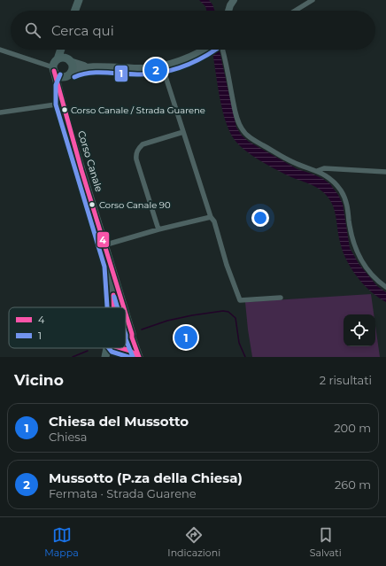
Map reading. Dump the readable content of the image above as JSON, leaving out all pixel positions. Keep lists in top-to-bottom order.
{
  "streets": {
    "main road": ["Corso Canale"]
  },
  "places": ["Corso Canale / Strada Guarene", "Corso Canale 90"],
  "lines": ["transit line 1", "transit line 4"],
  "legend": ["4", "1"],
  "page": {
    "search": "Cerca qui",
    "pins": ["2", "1"],
    "heading": ["Vicino", "2 risultati"],
    "list": [
      {
        "mark": "1",
        "name": "Chiesa del Mussotto",
        "note": "Chiesa",
        "value": "200 m"
      },
      {
        "mark": "2",
        "name": "Mussotto (P.za della Chiesa)",
        "note": "Fermata · Strada Guarene",
        "value": "260 m"
      }
    ],
    "nav": ["Mappa", "Indicazioni", "Salvati"]
  }
}
